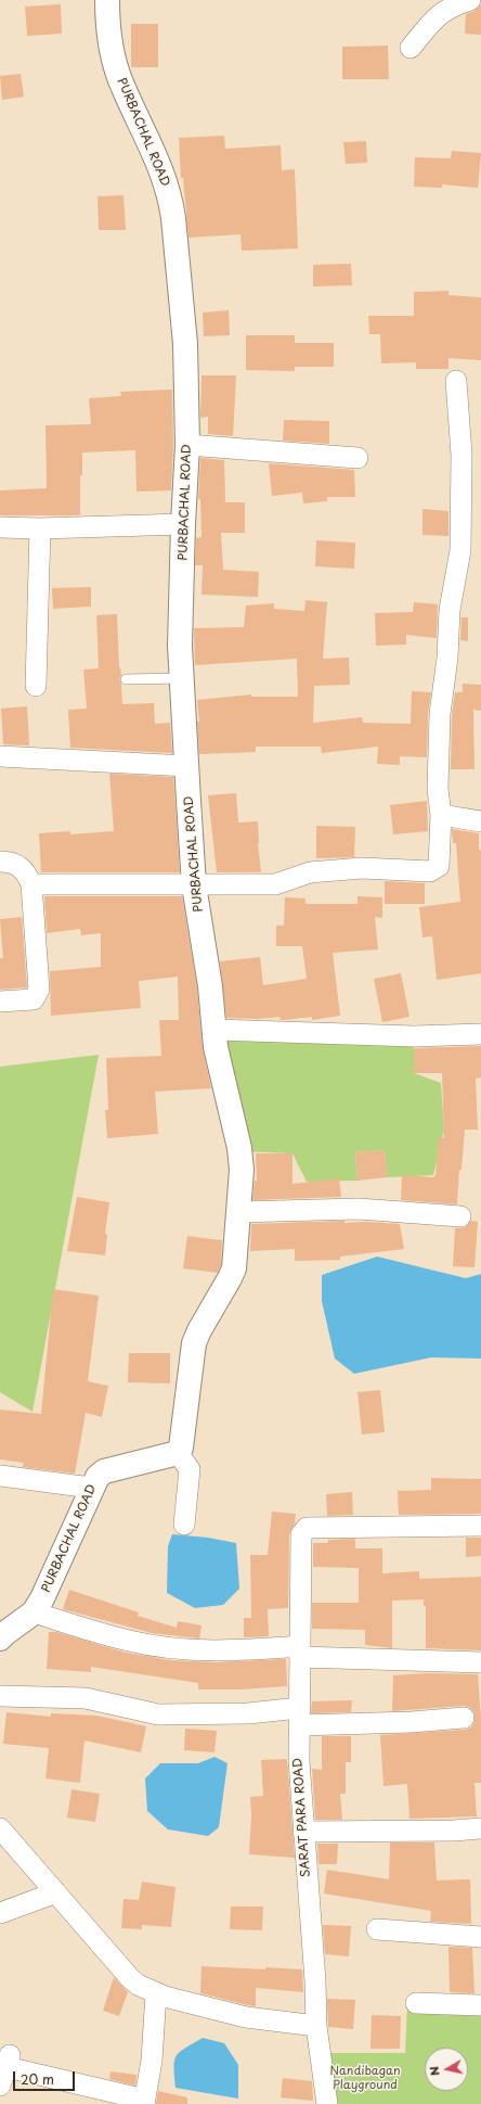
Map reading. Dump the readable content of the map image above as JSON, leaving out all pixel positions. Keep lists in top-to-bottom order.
{
  "streets": {
    "street": ["PURBACHAL ROAD", "SARAT PARA ROAD"]
  },
  "parks": ["Nandibagan Playground"],
  "scale_bar": "20 m",
  "north": "left"
}
